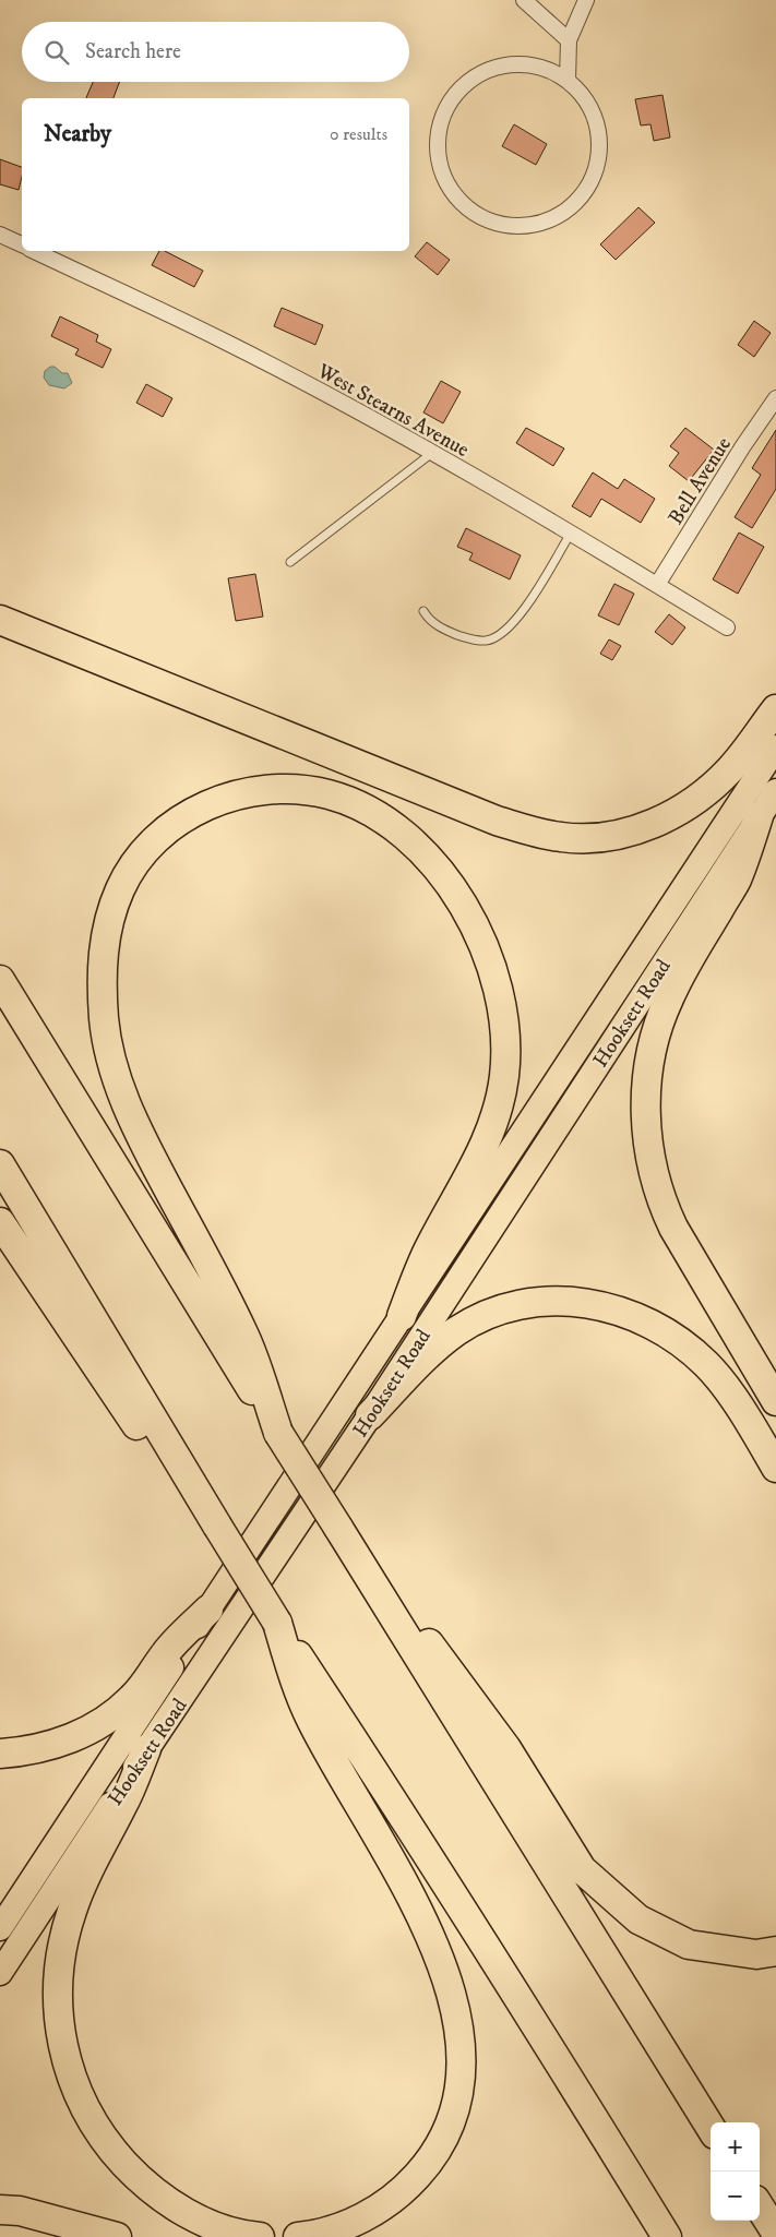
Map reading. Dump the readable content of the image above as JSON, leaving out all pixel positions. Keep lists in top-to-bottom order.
{
  "streets": {
    "main road": ["Hooksett Road"],
    "street": ["West Stearns Avenue", "Bell Avenue"]
  },
  "crossings": [
    ["West Stearns Avenue", "Bell Avenue"]
  ],
  "page": {
    "search": "Search here",
    "heading": ["Nearby", "0 results"],
    "map_buttons": ["+", "−"]
  }
}
